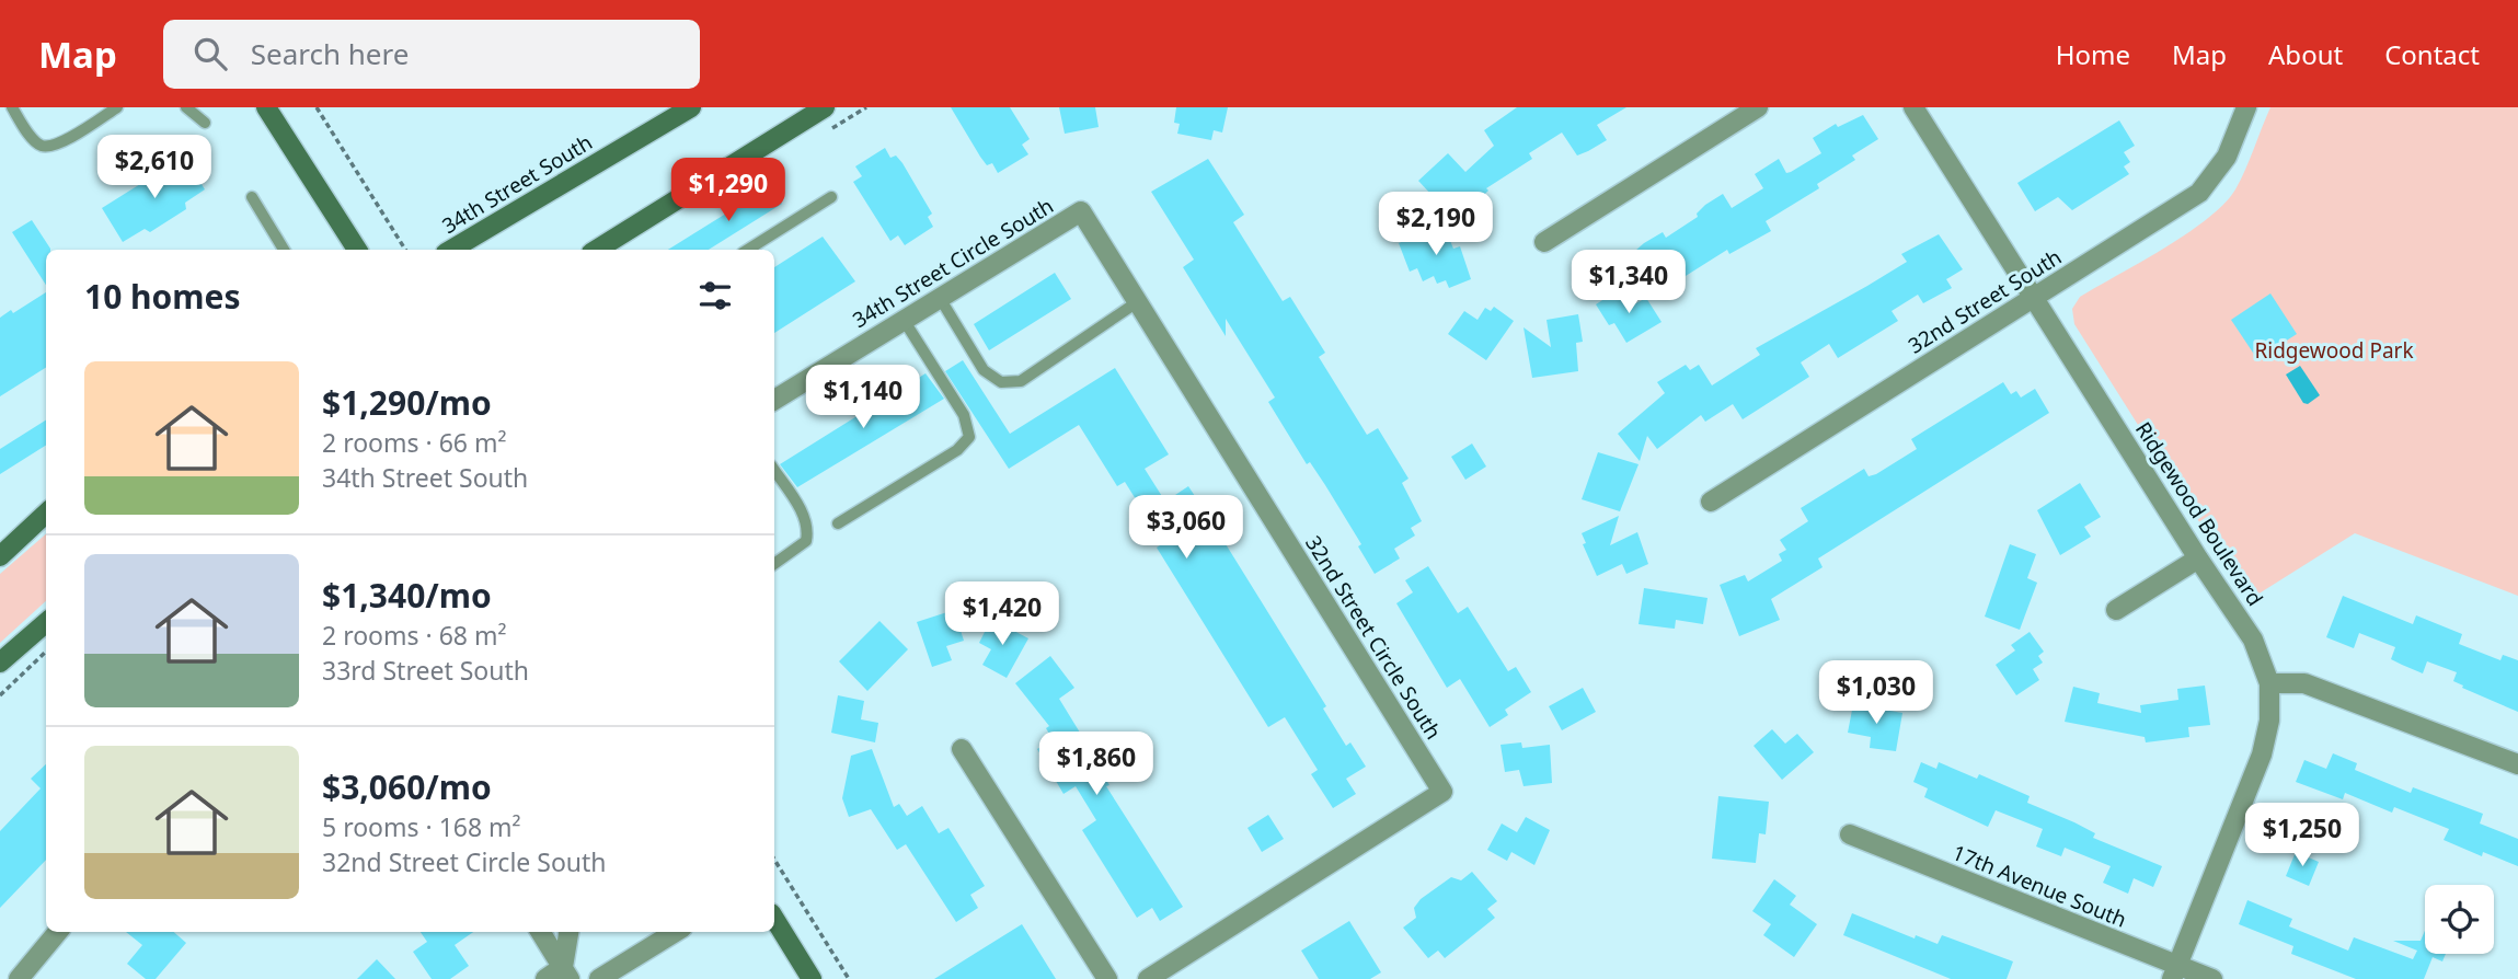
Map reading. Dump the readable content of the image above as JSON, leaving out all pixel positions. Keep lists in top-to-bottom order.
{
  "streets": {
    "main road": ["34th Street South"],
    "street": [
      "34th Street Circle South",
      "32nd Street South",
      "Ridgewood Boulevard",
      "32nd Street Circle South",
      "17th Avenue South"
    ]
  },
  "crossings": [
    ["34th Street Circle South", "32nd Street Circle South"],
    ["32nd Street South", "Ridgewood Boulevard"],
    ["Ridgewood Boulevard", "17th Avenue South"]
  ],
  "parks": ["Ridgewood Park"],
  "page": {
    "header": "Map",
    "search": "Search here",
    "nav": [
      "Home",
      "Map",
      "About",
      "Contact"
    ],
    "price": [
      "$2,610",
      "$1,290",
      "$2,190",
      "$1,340",
      "$1,140",
      "$3,060",
      "$1,420",
      "$1,030",
      "$1,860",
      "$1,250"
    ],
    "heading": "10 homes",
    "list": [
      {
        "name": "$1,290/mo",
        "note": "2 rooms · 66 m² · 34th Street South"
      },
      {
        "name": "$1,340/mo",
        "note": "2 rooms · 68 m² · 33rd Street South"
      },
      {
        "name": "$3,060/mo",
        "note": "5 rooms · 168 m² · 32nd Street Circle South"
      }
    ]
  }
}
